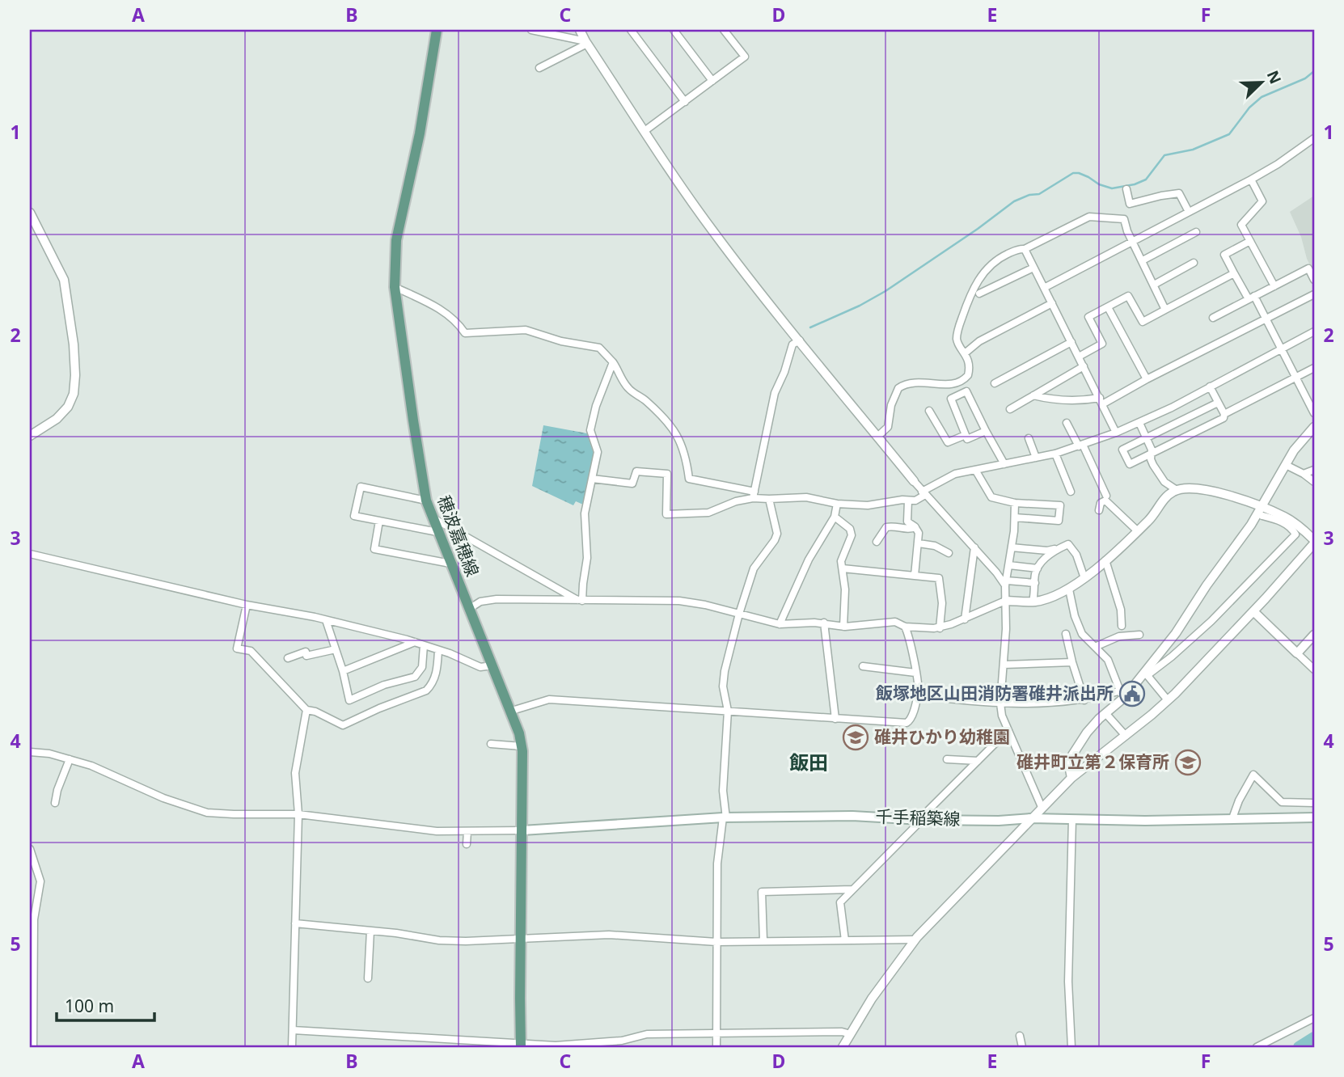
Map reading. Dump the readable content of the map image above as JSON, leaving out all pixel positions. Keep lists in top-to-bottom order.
{
  "streets": {
    "main road": ["穂波嘉穂線", "千手稲築線"]
  },
  "crossings": [
    ["穂波嘉穂線", "千手稲築線"]
  ],
  "districts": ["飯田"],
  "places": {
    "public building": ["飯塚地区山田消防署碓井派出所"],
    "school or university": ["碓井ひかり幼稚園", "碓井町立第２保育所"]
  },
  "scale_bar": "100 m",
  "north": "top right",
  "grid": {
    "columns": [
      "A",
      "B",
      "C",
      "D",
      "E",
      "F"
    ],
    "rows": [
      "1",
      "2",
      "3",
      "4",
      "5"
    ]
  }
}
